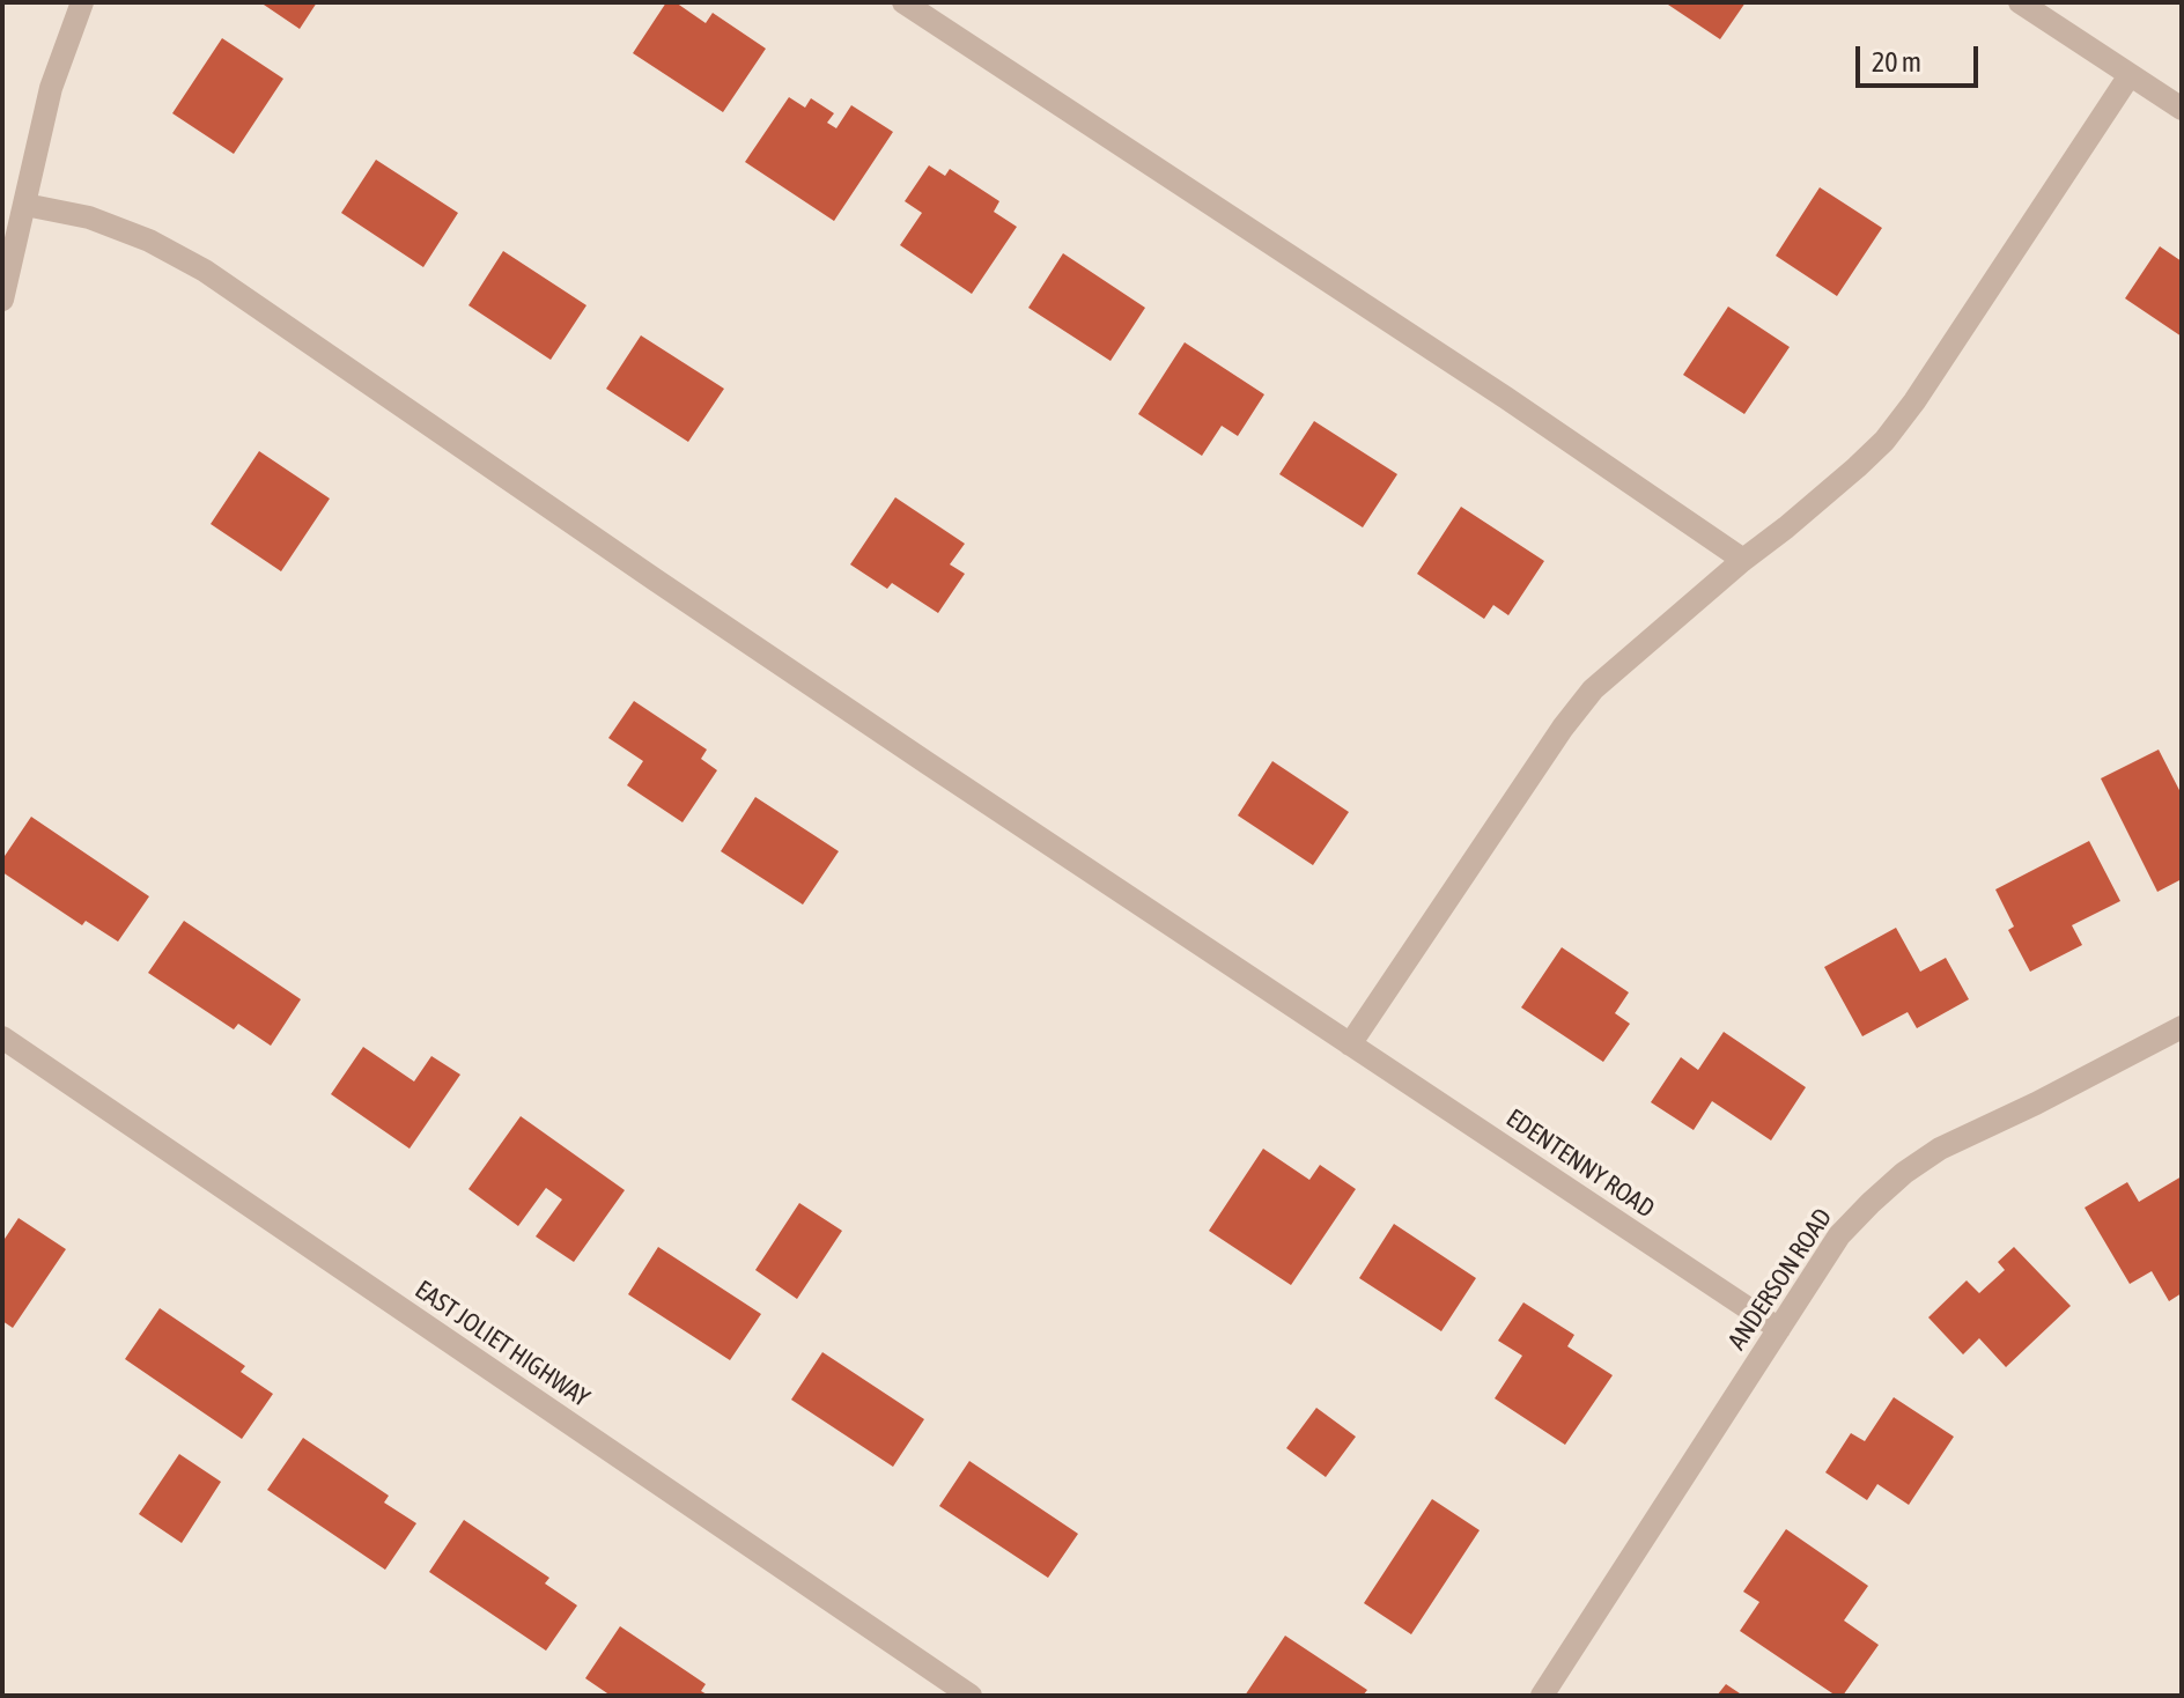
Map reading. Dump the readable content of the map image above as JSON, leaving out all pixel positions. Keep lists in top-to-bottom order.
{
  "streets": {
    "street": ["EDENTENNY ROAD", "ANDERSON ROAD", "EAST JOLIET HIGHWAY"]
  },
  "crossings": [
    ["EDENTENNY ROAD", "ANDERSON ROAD"]
  ],
  "scale_bar": "20 m"
}
